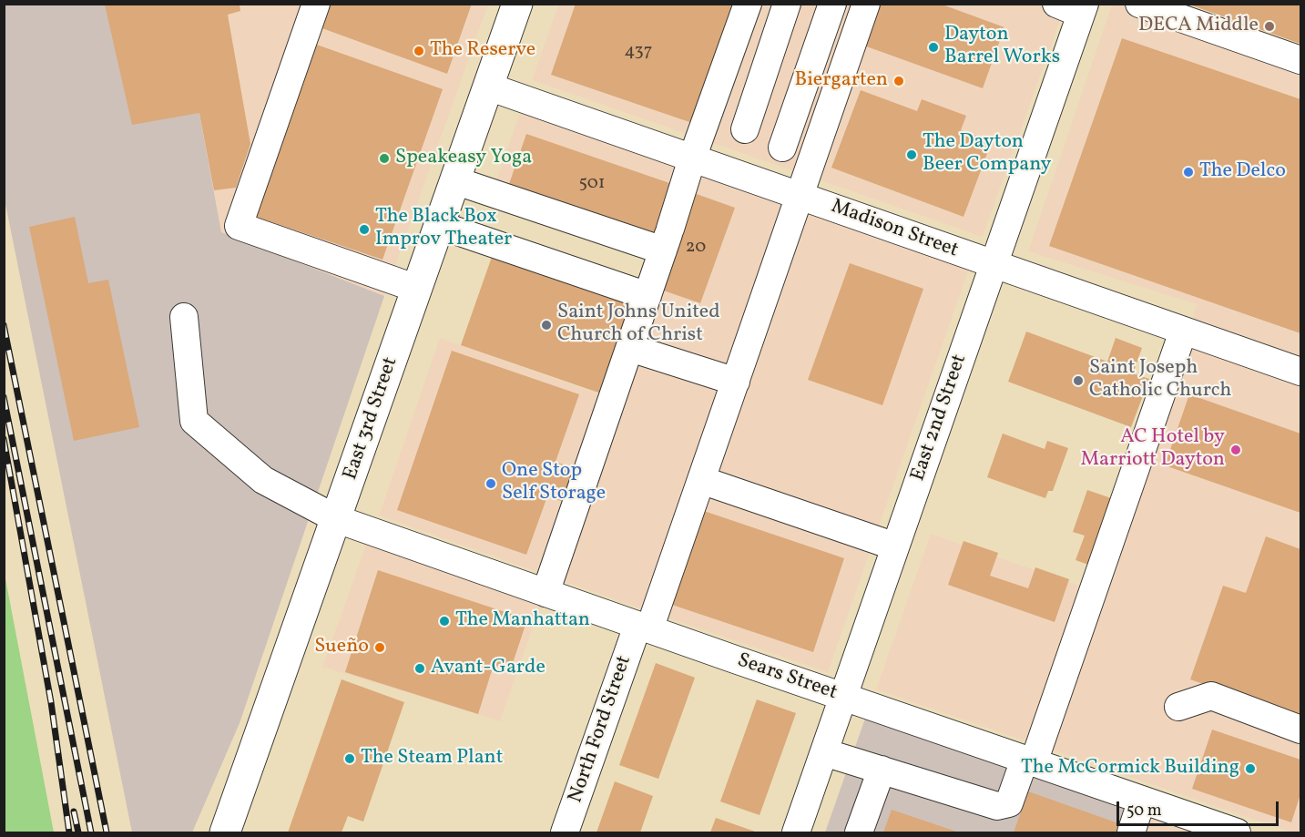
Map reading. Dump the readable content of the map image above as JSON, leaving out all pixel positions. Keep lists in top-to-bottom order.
{
  "streets": {
    "main road": ["East 3rd Street"],
    "street": [
      "Madison Street",
      "East 2nd Street",
      "Sears Street",
      "North Ford Street"
    ]
  },
  "crossings": [
    ["Madison Street", "East 2nd Street"],
    ["Madison Street", "East 3rd Street"],
    ["Madison Street", "North Ford Street"],
    ["East 2nd Street", "Sears Street"],
    ["East 3rd Street", "Sears Street"],
    ["Sears Street", "North Ford Street"]
  ],
  "places": [
    "DECA Middle",
    "Dayton Barrel Works",
    "The Reserve",
    "Biergarten",
    "The Dayton Beer Company",
    "Speakeasy Yoga",
    "The Delco",
    "The Black Box Improv Theater",
    "Saint Johns United Church of Christ",
    "Saint Joseph Catholic Church",
    "AC Hotel by Marriott Dayton",
    "One Stop Self Storage",
    "The Manhattan",
    "Sueño",
    "Avant-Garde",
    "The Steam Plant",
    "The McCormick Building"
  ],
  "house_numbers": ["437", "501", "20"],
  "scale_bar": "50 m"
}
